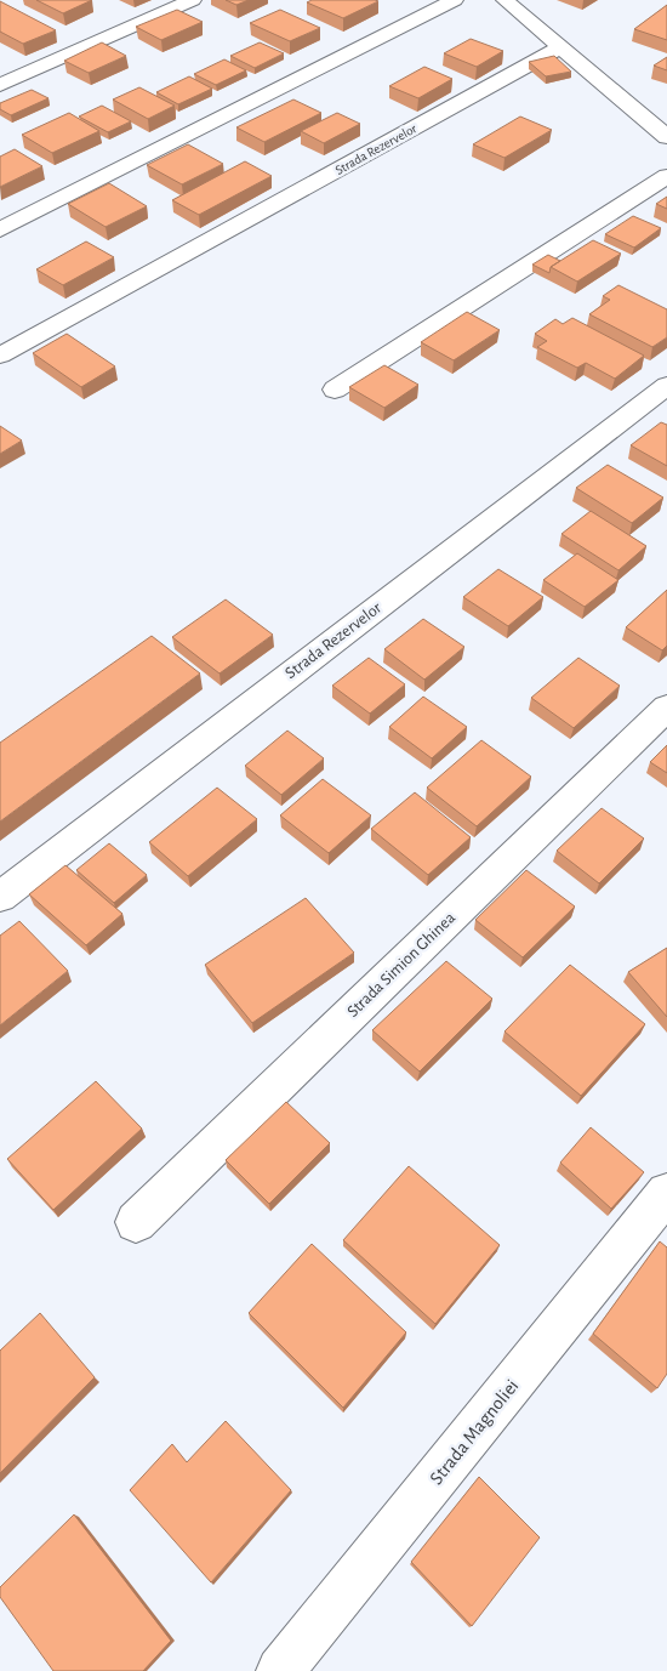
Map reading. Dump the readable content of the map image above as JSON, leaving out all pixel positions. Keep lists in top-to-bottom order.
{
  "streets": {
    "street": ["Strada Rezervelor", "Strada Simion Ghinea", "Strada Magnoliei"]
  }
}
